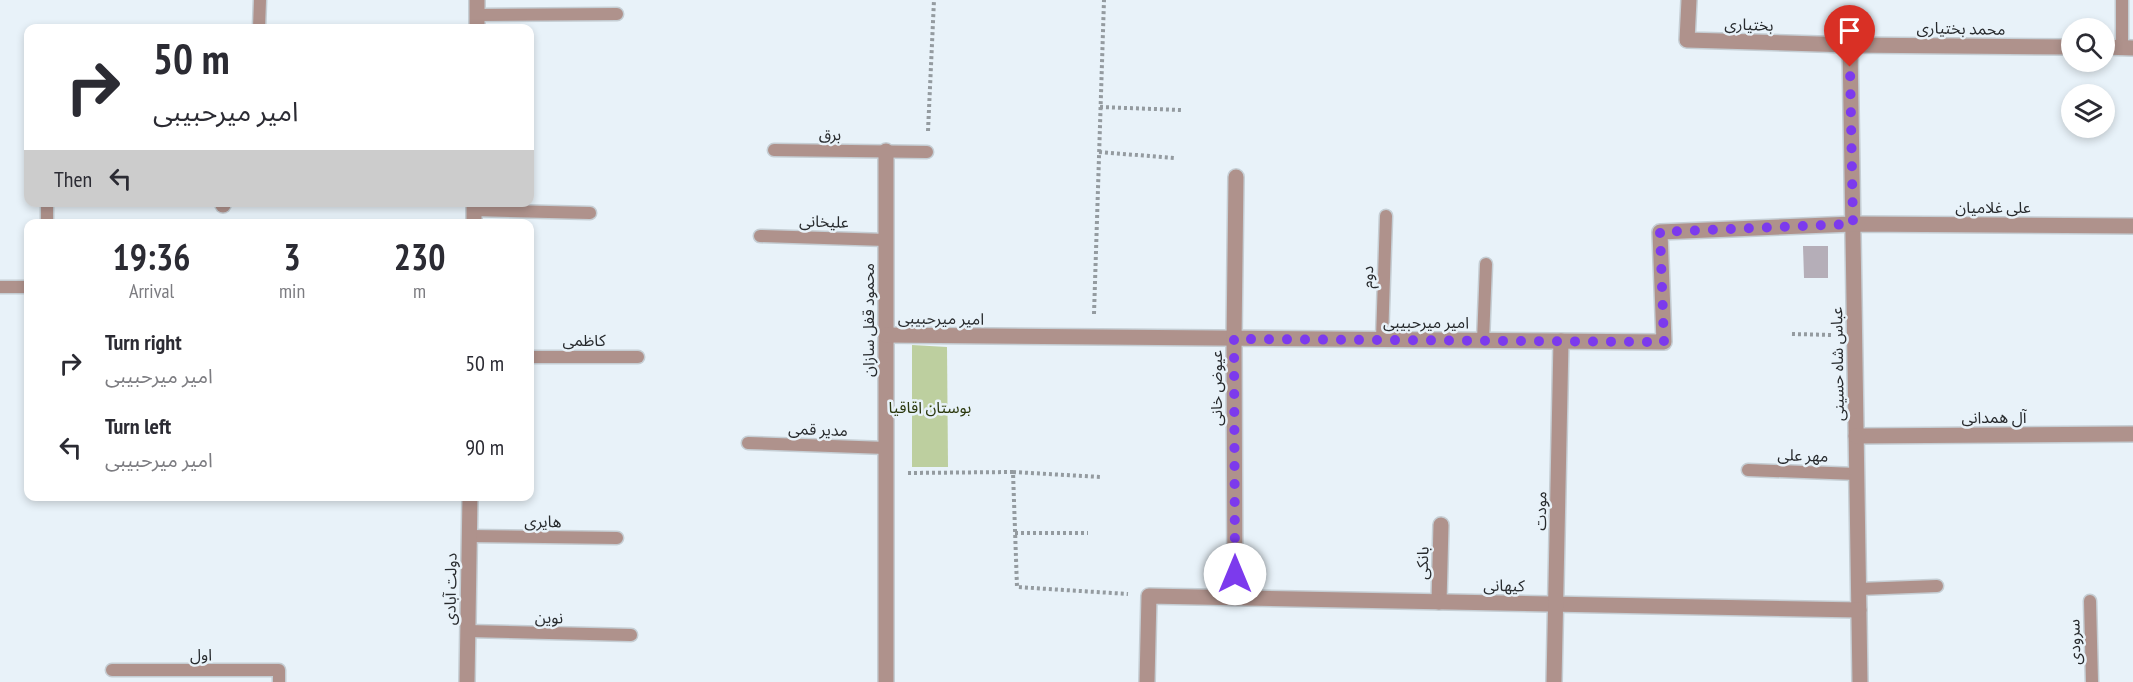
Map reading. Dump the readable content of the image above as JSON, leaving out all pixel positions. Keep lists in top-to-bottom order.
{
  "streets": {
    "street": [
      "بختیاری",
      "محمد بختیاری",
      "علی غلامیان",
      "امیر میرحبیبی",
      "محمود قفل سازان",
      "عباس شاه حسینی",
      "عیوض خانی",
      "آل همدانی",
      "مودت",
      "بانکی",
      "کیهانی",
      "دولت آبادی"
    ],
    "lane": [
      "برق",
      "علیخانی",
      "دوم",
      "کاظمی",
      "مدیر قمی",
      "مهر علی",
      "هایری",
      "نوین",
      "سرودی",
      "اول"
    ]
  },
  "crossings": [
    ["بختیاری", "محمد بختیاری"],
    ["بختیاری", "عباس شاه حسینی"],
    ["محمد بختیاری", "عباس شاه حسینی"],
    ["برق", "محمود قفل سازان"],
    ["علی غلامیان", "امیر میرحبیبی"],
    ["علی غلامیان", "عباس شاه حسینی"],
    ["علیخانی", "محمود قفل سازان"],
    ["دوم", "امیر میرحبیبی"],
    ["امیر میرحبیبی", "محمود قفل سازان"],
    ["امیر میرحبیبی", "عباس شاه حسینی"],
    ["امیر میرحبیبی", "عیوض خانی"],
    ["امیر میرحبیبی", "مودت"],
    ["محمود قفل سازان", "مدیر قمی"],
    ["عباس شاه حسینی", "آل همدانی"],
    ["عباس شاه حسینی", "مهر علی"],
    ["عباس شاه حسینی", "کیهانی"],
    ["عیوض خانی", "کیهانی"],
    ["مودت", "کیهانی"],
    ["هایری", "دولت آبادی"],
    ["بانکی", "کیهانی"],
    ["دولت آبادی", "نوین"]
  ],
  "parks": ["بوستان اقاقیا"],
  "page": {
    "turn": ["50 m", "امیر میرحبیبی"],
    "then": "Then",
    "eta": [
      "19:36",
      "Arrival",
      "3",
      "min",
      "230",
      "m"
    ],
    "list": [
      {
        "name": "Turn right",
        "note": "امیر میرحبیبی",
        "value": "50 m"
      },
      {
        "name": "Turn left",
        "note": "امیر میرحبیبی",
        "value": "90 m"
      }
    ]
  }
}
